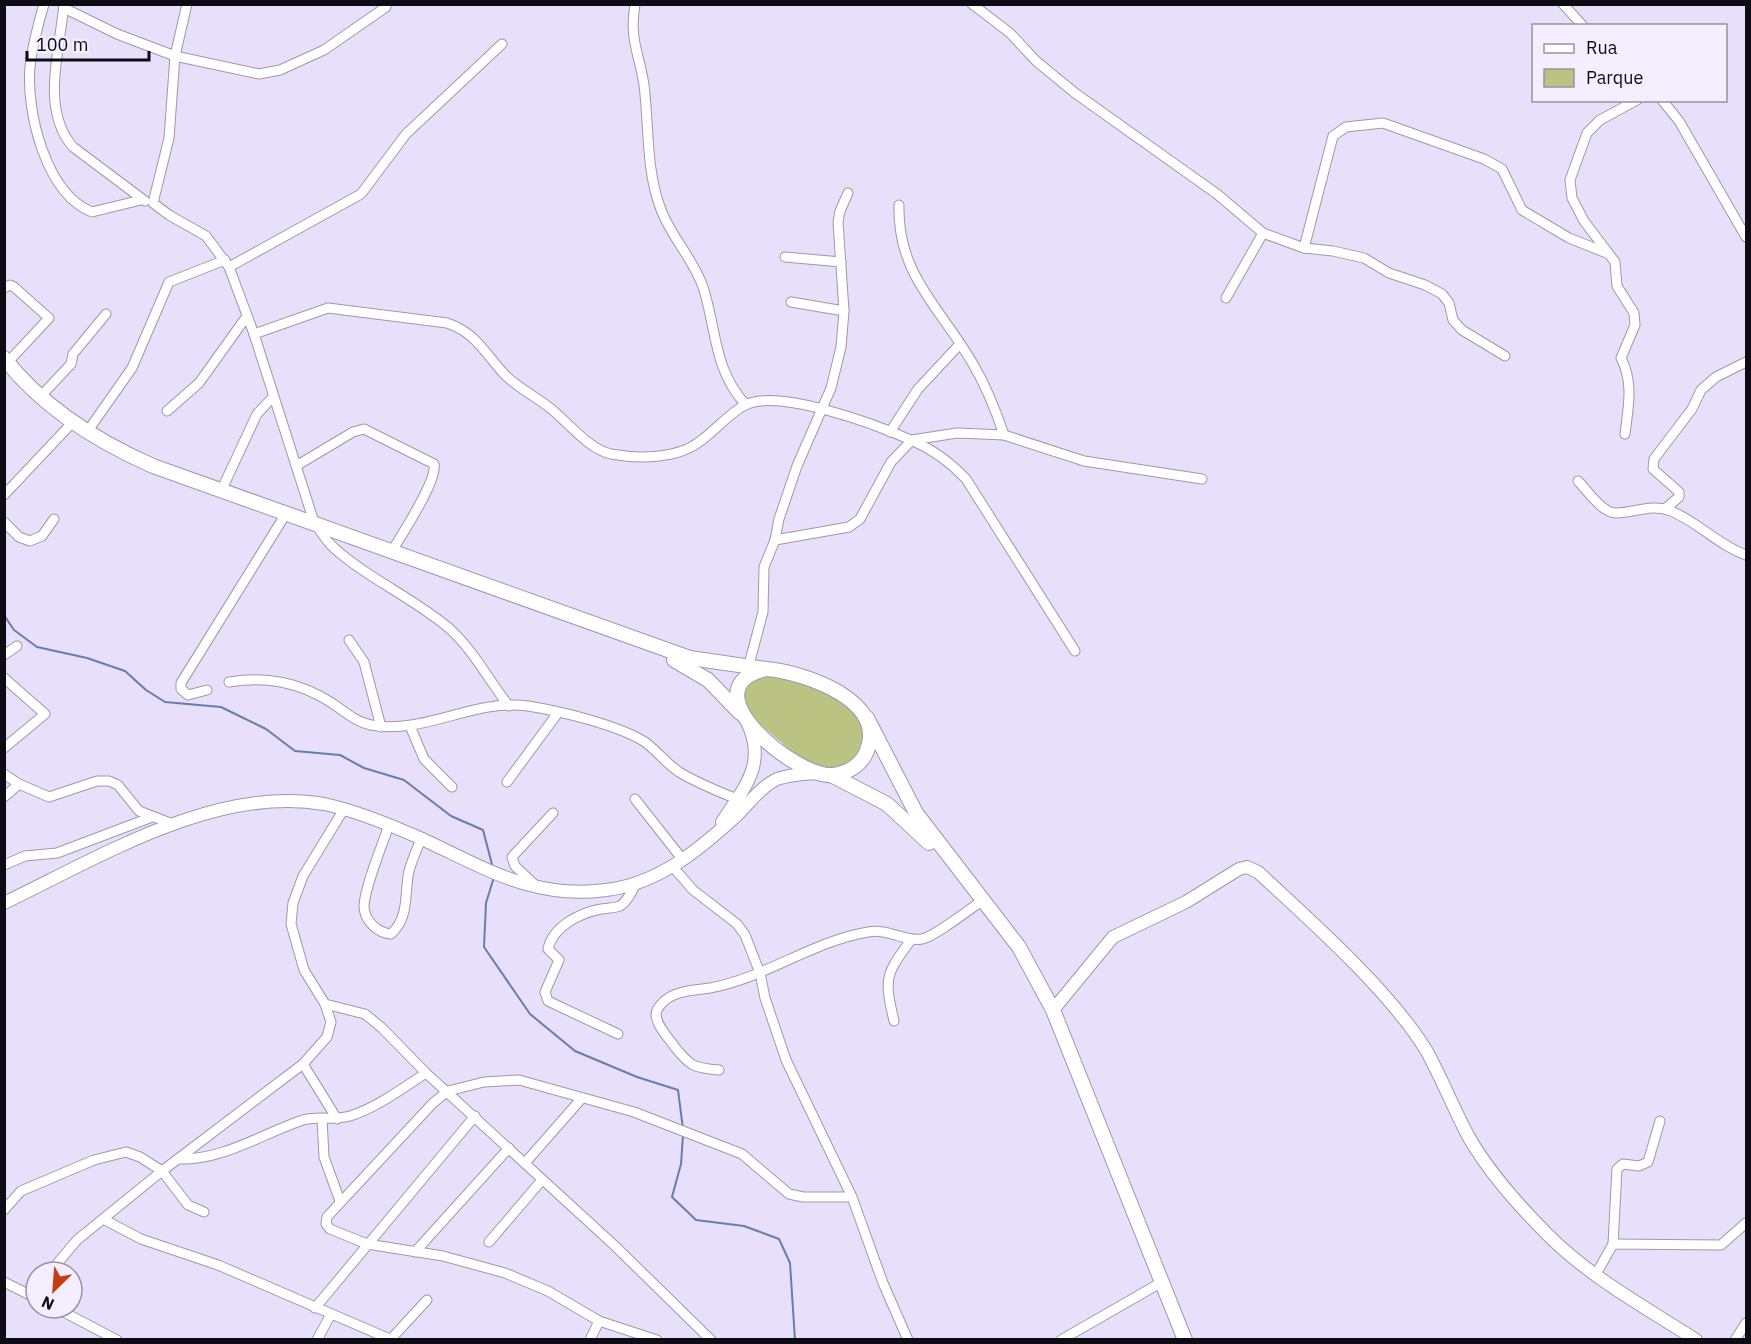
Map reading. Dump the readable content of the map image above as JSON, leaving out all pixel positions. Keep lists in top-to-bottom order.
{
  "legend": ["Rua", "Parque"],
  "scale_bar": "100 m",
  "north": "bottom left"
}
